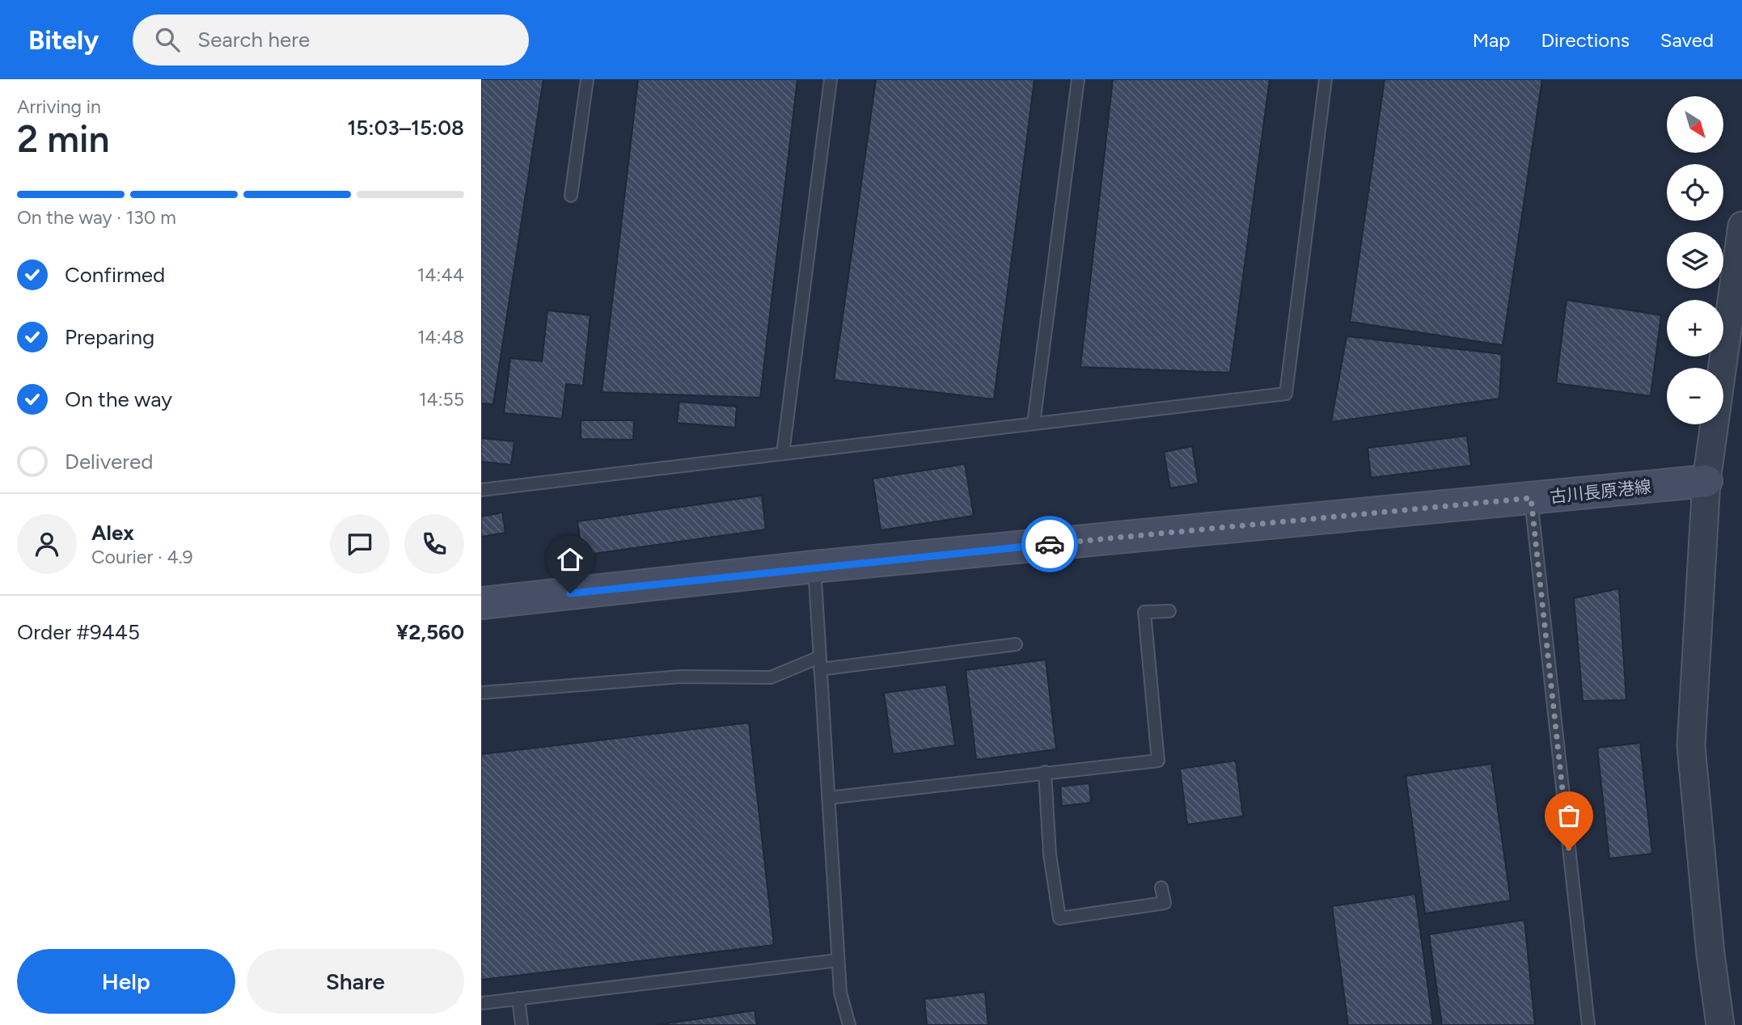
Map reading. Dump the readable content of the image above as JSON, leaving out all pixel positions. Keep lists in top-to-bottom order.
{
  "streets": {
    "main road": ["古川長原港線"]
  },
  "north": "bottom right",
  "page": {
    "header": "Bitely",
    "search": "Search here",
    "nav": ["Map", "Directions", "Saved"],
    "heading": ["2 min", "Arriving in", "15:03–15:08"],
    "panel": [
      "Alex",
      "Courier · 4.9",
      "Order #9445",
      "¥2,560"
    ],
    "map_buttons": ["+", "−"],
    "bar": "On the way · 130 m",
    "list": [
      ["Confirmed", "14:44"],
      ["Preparing", "14:48"],
      ["On the way", "14:55"],
      "Delivered"
    ],
    "buttons": ["Help", "Share"]
  }
}
